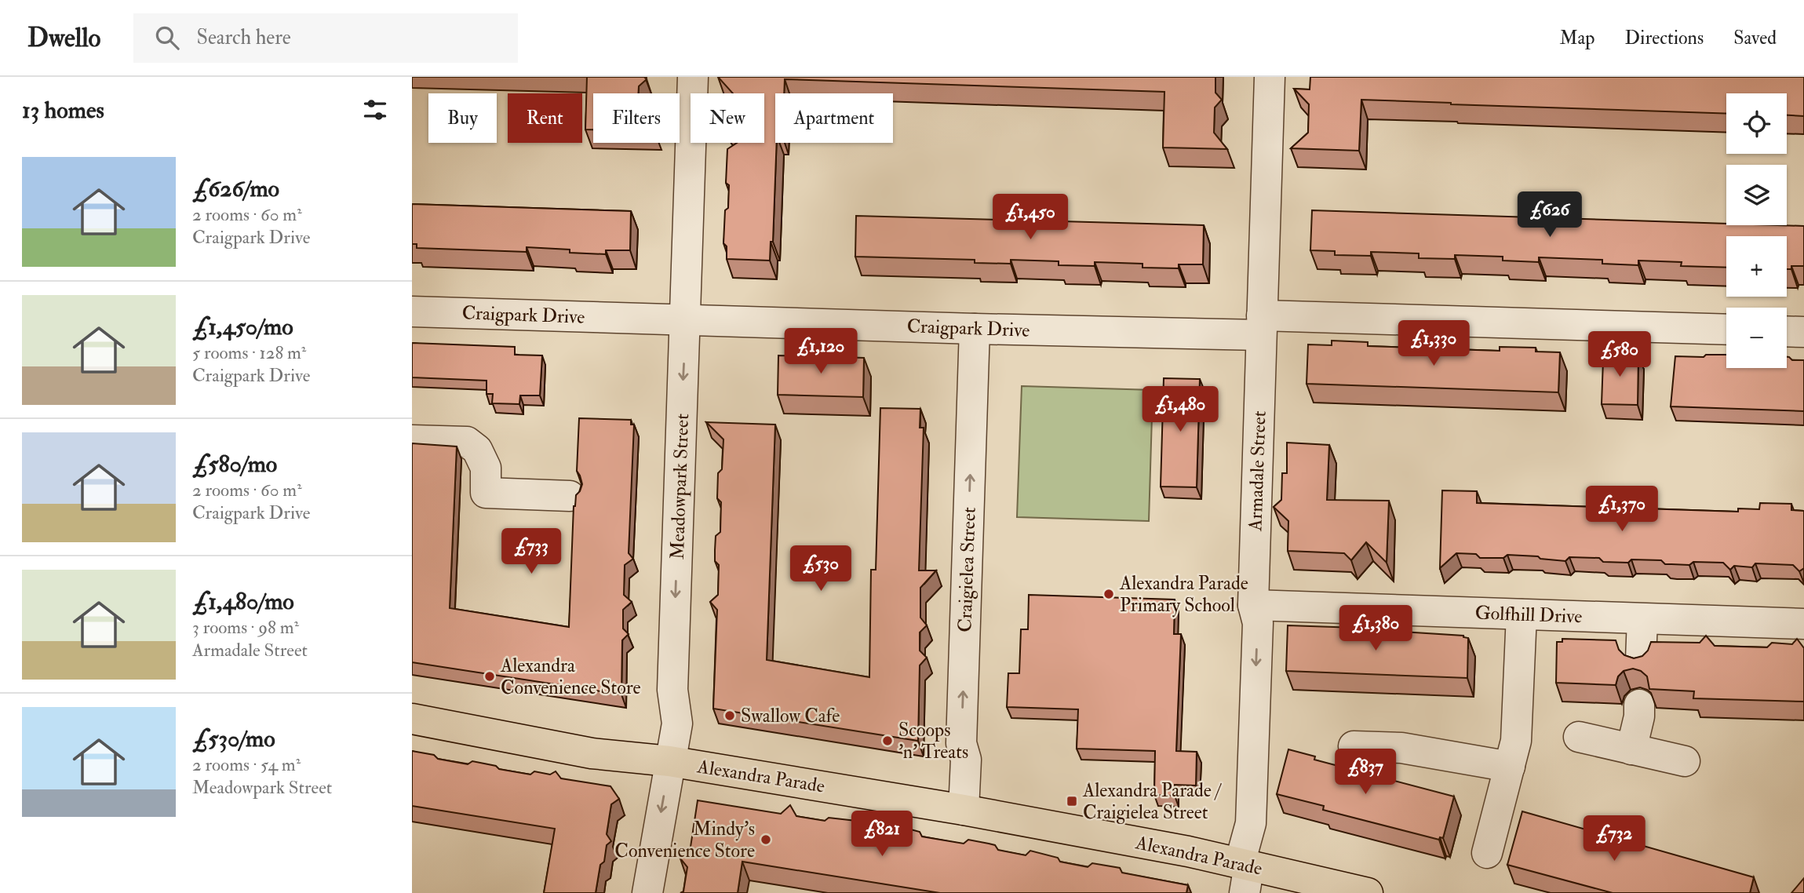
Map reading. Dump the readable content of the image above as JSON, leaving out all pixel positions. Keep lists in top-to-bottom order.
{
  "streets": {
    "main road": ["Alexandra Parade"],
    "street": [
      "Craigpark Drive",
      "Armadale Street",
      "Meadowpark Street",
      "Craigielea Street",
      "Golfhill Drive"
    ]
  },
  "crossings": [
    ["Craigpark Drive", "Armadale Street"],
    ["Craigpark Drive", "Meadowpark Street"],
    ["Craigpark Drive", "Craigielea Street"],
    ["Armadale Street", "Golfhill Drive"],
    ["Armadale Street", "Alexandra Parade"],
    ["Meadowpark Street", "Alexandra Parade"],
    ["Craigielea Street", "Alexandra Parade"]
  ],
  "one_way": ["Meadowpark Street", "Craigielea Street"],
  "places": {
    "other": [
      "Alexandra Parade Primary School",
      "Alexandra Convenience Store",
      "Swallow Cafe",
      "Scoops 'n' Treats",
      "Mindy's Convenience Store"
    ],
    "transit": ["Alexandra Parade / Craigielea Street"]
  },
  "page": {
    "header": "Dwello",
    "search": "Search here",
    "nav": ["Map", "Directions", "Saved"],
    "heading": "13 homes",
    "map_buttons": ["+", "−"],
    "chip": [
      "Buy",
      "Rent",
      "Filters",
      "New",
      "Apartment"
    ],
    "list": [
      {
        "name": "£626/mo",
        "note": "2 rooms · 60 m² · Craigpark Drive"
      },
      {
        "name": "£1,450/mo",
        "note": "5 rooms · 128 m² · Craigpark Drive"
      },
      {
        "name": "£580/mo",
        "note": "2 rooms · 60 m² · Craigpark Drive"
      },
      {
        "name": "£1,480/mo",
        "note": "3 rooms · 98 m² · Armadale Street"
      },
      {
        "name": "£530/mo",
        "note": "2 rooms · 54 m² · Meadowpark Street"
      }
    ],
    "price": [
      "£626",
      "£1,450",
      "£1,330",
      "£1,120",
      "£580",
      "£1,480",
      "£1,370",
      "£733",
      "£530",
      "£1,380",
      "£837",
      "£821",
      "£732"
    ]
  }
}
